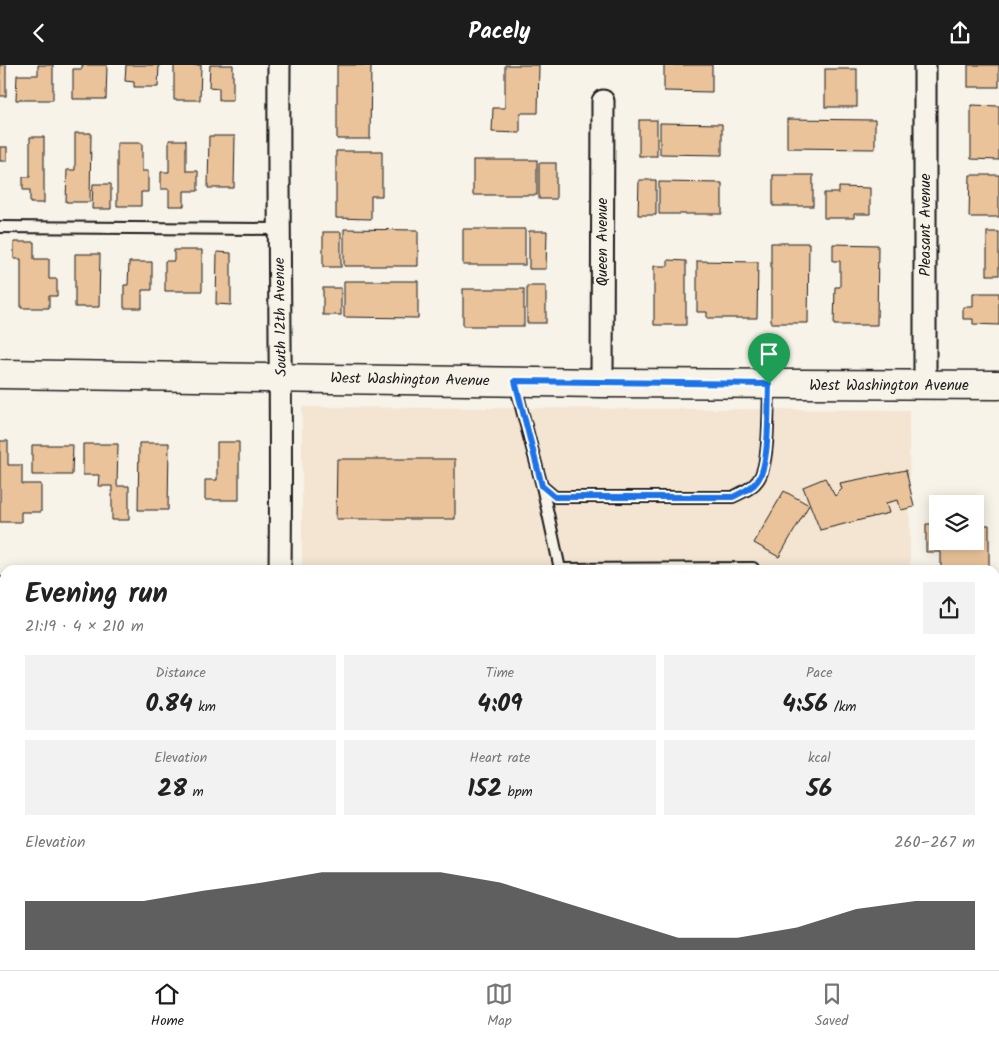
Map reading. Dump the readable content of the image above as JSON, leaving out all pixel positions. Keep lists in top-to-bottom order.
{
  "streets": {
    "main road": ["West Washington Avenue"],
    "street": ["Pleasant Avenue", "Queen Avenue", "South 12th Avenue"]
  },
  "crossings": [
    ["Pleasant Avenue", "West Washington Avenue"],
    ["Queen Avenue", "West Washington Avenue"],
    ["South 12th Avenue", "West Washington Avenue"]
  ],
  "page": {
    "header": "Pacely",
    "heading": ["Evening run", "21:19 · 4 × 210 m"],
    "stats": [
      ["Distance", "0.84 km"],
      ["Time", "4:09"],
      ["Pace", "4:56 /km"],
      ["Elevation", "28 m"],
      ["Heart rate", "152 bpm"],
      ["kcal", "56"]
    ],
    "chart": ["Elevation", "260–267 m"],
    "tabs": ["Home", "Map", "Saved"]
  }
}
